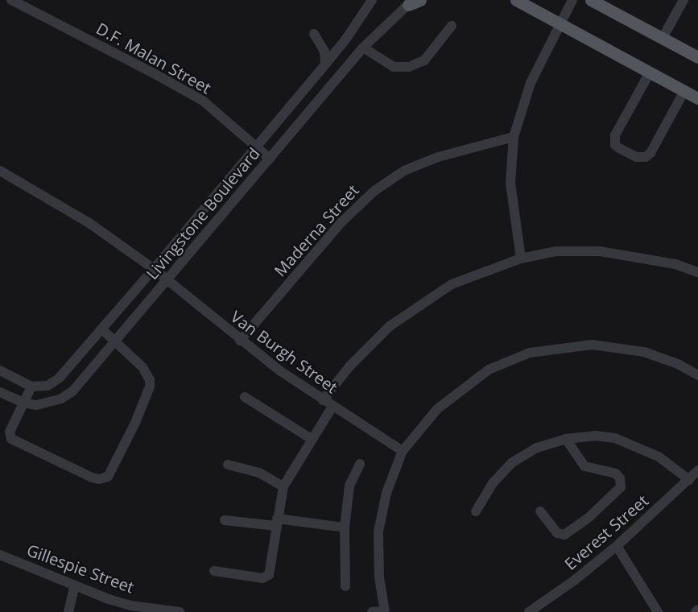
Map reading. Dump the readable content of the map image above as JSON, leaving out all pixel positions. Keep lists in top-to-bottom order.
{
  "streets": {
    "street": [
      "D.F. Malan Street",
      "Livingstone Boulevard",
      "Maderna Street",
      "Van Burgh Street",
      "Everest Street",
      "Gillespie Street"
    ]
  },
  "crossings": [
    ["D.F. Malan Street", "Livingstone Boulevard"],
    ["Livingstone Boulevard", "Van Burgh Street"],
    ["Maderna Street", "Van Burgh Street"]
  ]
}
